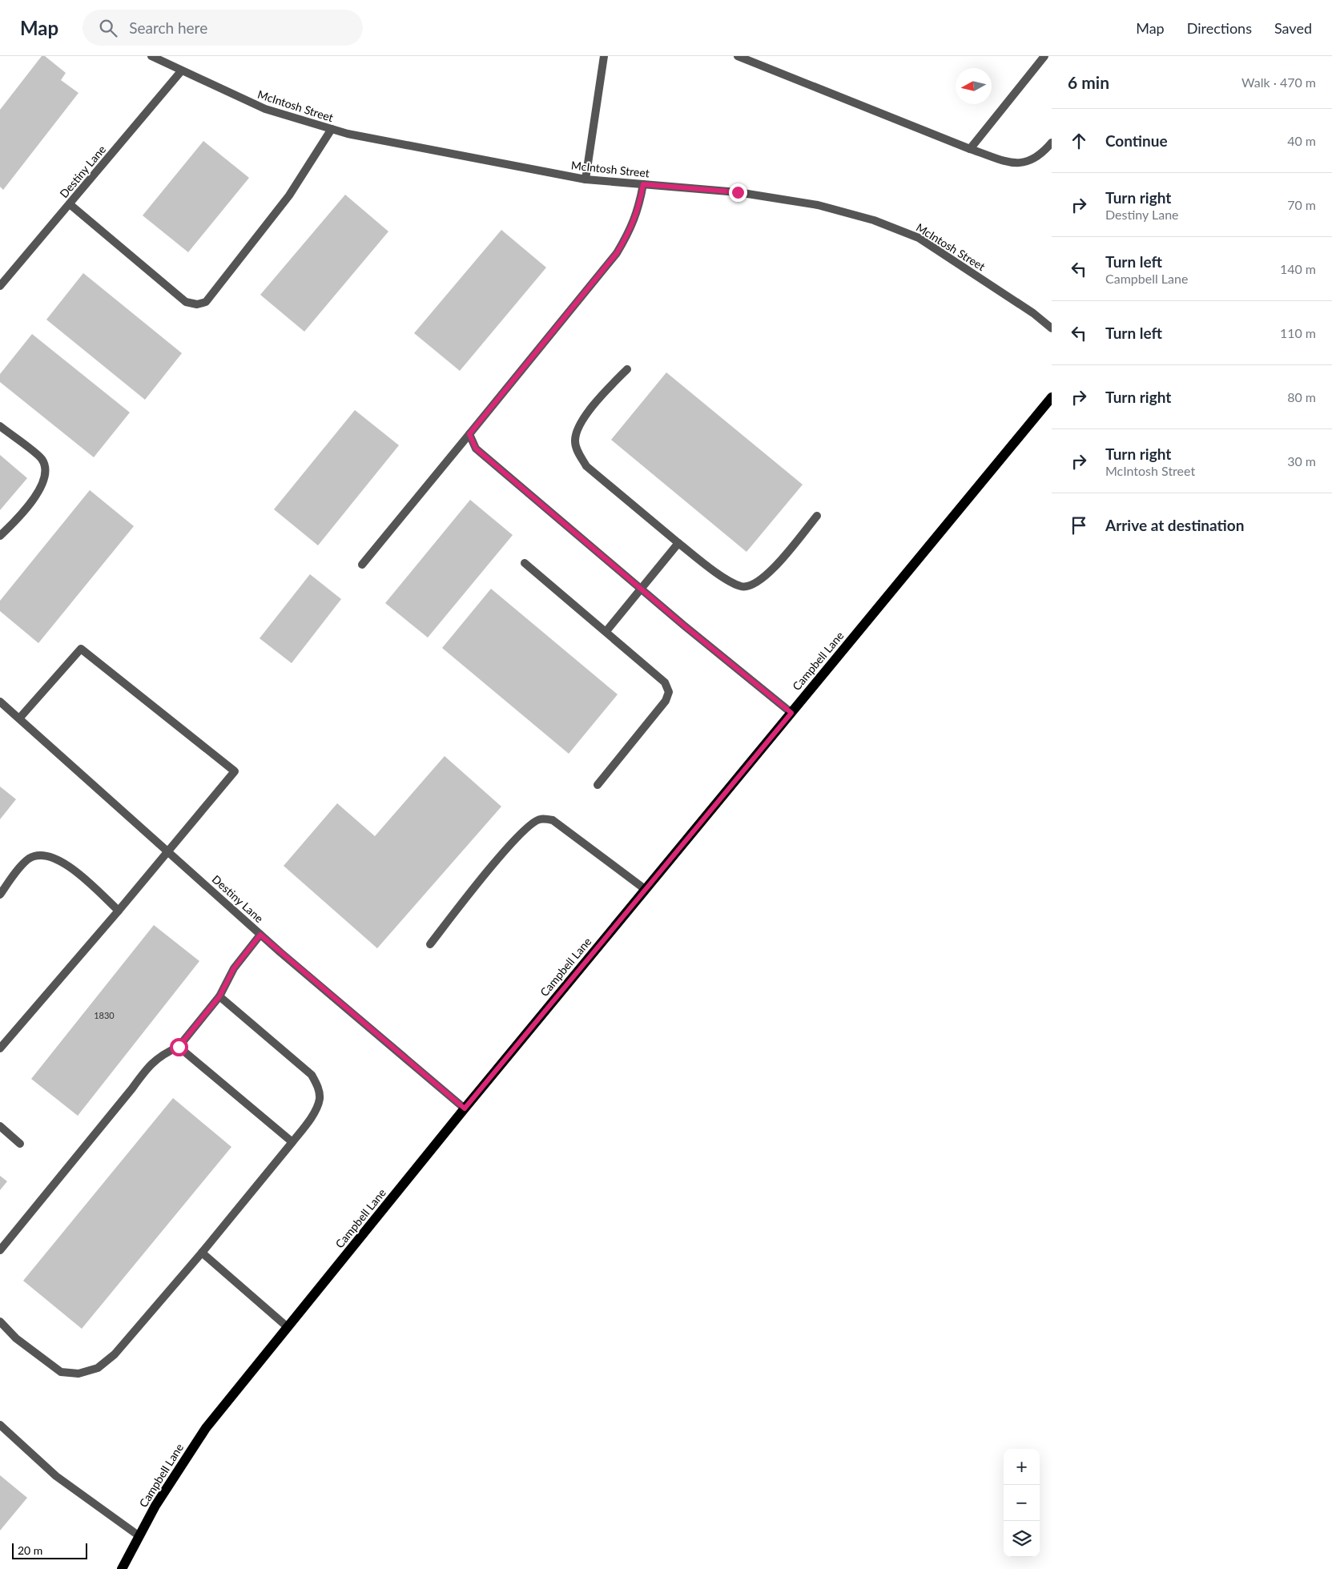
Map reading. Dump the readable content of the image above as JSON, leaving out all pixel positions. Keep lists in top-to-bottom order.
{
  "streets": {
    "main road": ["Campbell Lane"],
    "street": ["McIntosh Street", "Destiny Lane"]
  },
  "crossings": [
    ["McIntosh Street", "Destiny Lane"],
    ["Destiny Lane", "Campbell Lane"]
  ],
  "house_numbers": ["1830"],
  "scale_bar": "20 m",
  "north": "left",
  "page": {
    "header": "Map",
    "search": "Search here",
    "nav": ["Map", "Directions", "Saved"],
    "heading": ["6 min", "Walk · 470 m"],
    "list": [
      ["Continue", "40 m"],
      ["Turn right", "Destiny Lane", "70 m"],
      ["Turn left", "Campbell Lane", "140 m"],
      ["Turn left", "110 m"],
      ["Turn right", "80 m"],
      ["Turn right", "McIntosh Street", "30 m"],
      "Arrive at destination"
    ],
    "map_buttons": ["+", "−"],
    "scale": "20 m"
  }
}
